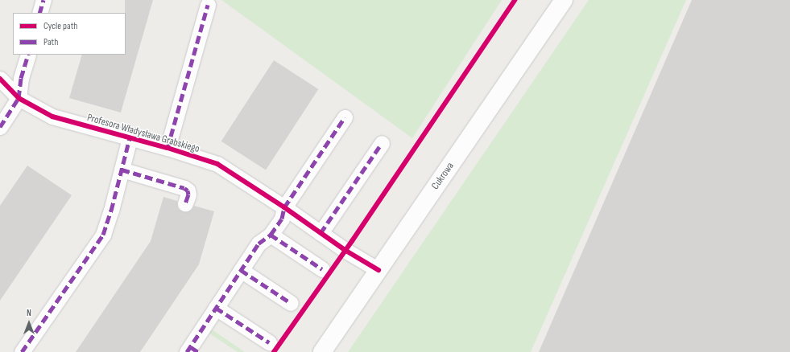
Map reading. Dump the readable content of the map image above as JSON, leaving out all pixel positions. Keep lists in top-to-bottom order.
{
  "streets": {
    "street": ["Profesora Władysława Grabskiego", "Cukrowa"]
  },
  "crossings": [
    ["Profesora Władysława Grabskiego", "Cukrowa"]
  ],
  "legend": ["Cycle path", "Path"],
  "north": "top"
}
